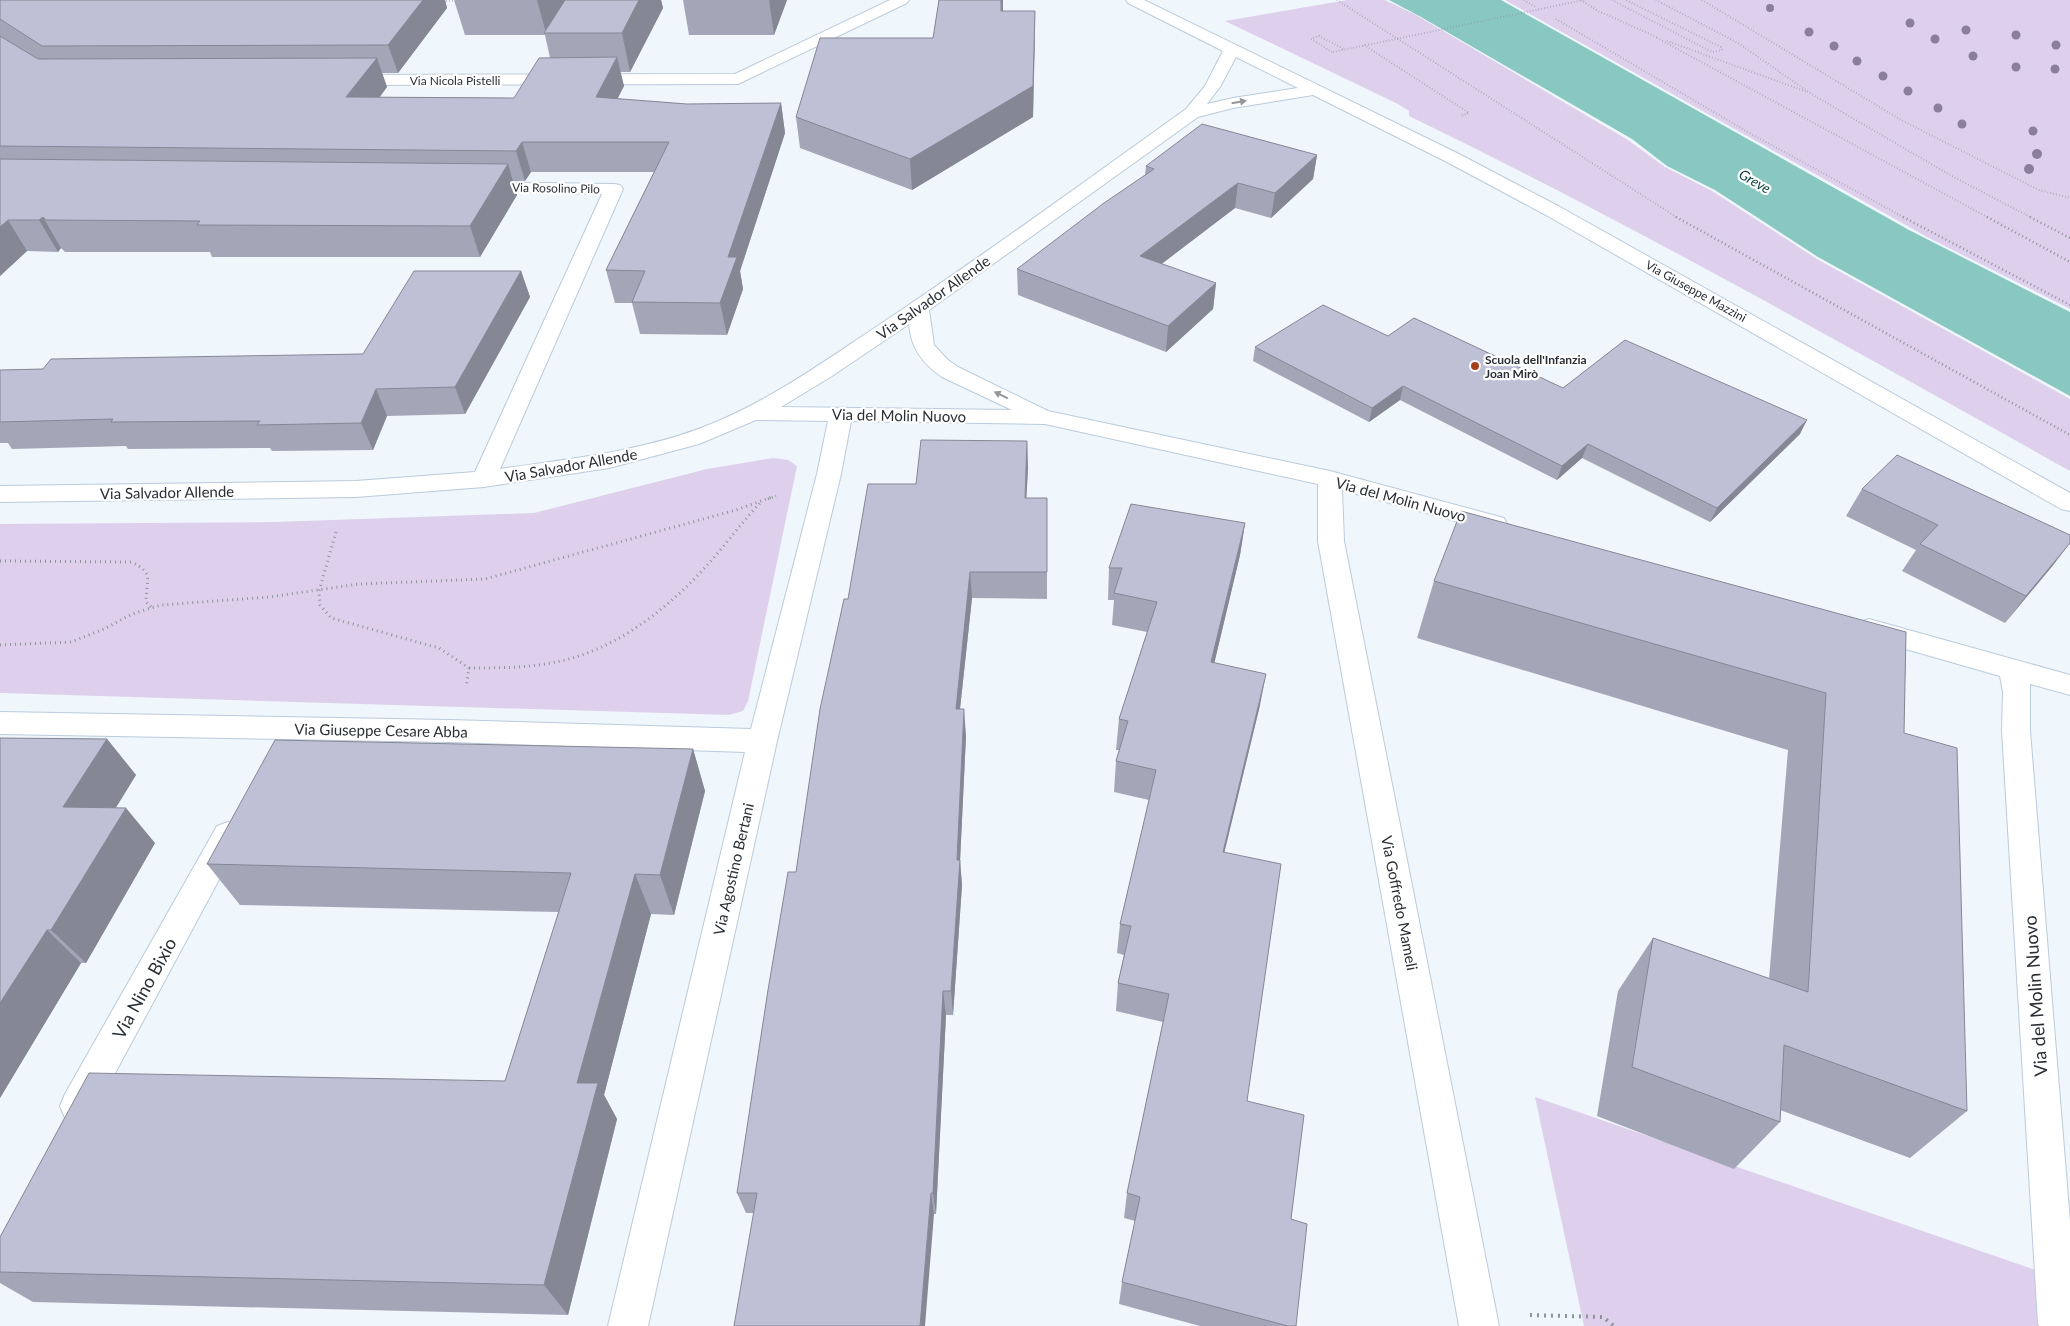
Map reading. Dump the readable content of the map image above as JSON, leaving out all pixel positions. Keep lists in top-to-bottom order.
{
  "streets": {
    "street": [
      "Via Nicola Pistelli",
      "Via Rosolino Pilo",
      "Via Giuseppe Mazzini",
      "Via Salvador Allende",
      "Via del Molin Nuovo",
      "Via Giuseppe Cesare Abba",
      "Via Agostino Bertani",
      "Via Goffredo Mameli",
      "Via Nino Bixio"
    ]
  },
  "crossings": [
    ["Via Rosolino Pilo", "Via Salvador Allende"],
    ["Via Giuseppe Mazzini", "Via Salvador Allende"],
    ["Via Salvador Allende", "Via del Molin Nuovo"],
    ["Via del Molin Nuovo", "Via Agostino Bertani"],
    ["Via del Molin Nuovo", "Via Goffredo Mameli"],
    ["Via Giuseppe Cesare Abba", "Via Agostino Bertani"]
  ],
  "water": ["Greve"],
  "places": ["Scuola dell'Infanzia Joan Mirò"]
}
